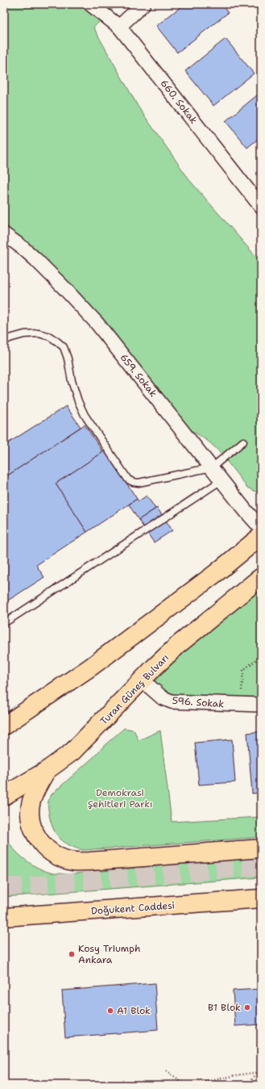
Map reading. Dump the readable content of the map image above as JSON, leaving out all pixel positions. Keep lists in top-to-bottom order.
{
  "streets": {
    "main road": ["Turan Güneş Bulvarı", "Doğukent Caddesi"],
    "street": ["660. Sokak", "659. Sokak", "596. Sokak"]
  },
  "crossings": [
    ["Turan Güneş Bulvarı", "596. Sokak"]
  ],
  "parks": ["Demokrasi Şehitleri Parkı"],
  "places": ["Kosy Triumph Ankara", "B1 Blok", "A1 Blok"]
}
